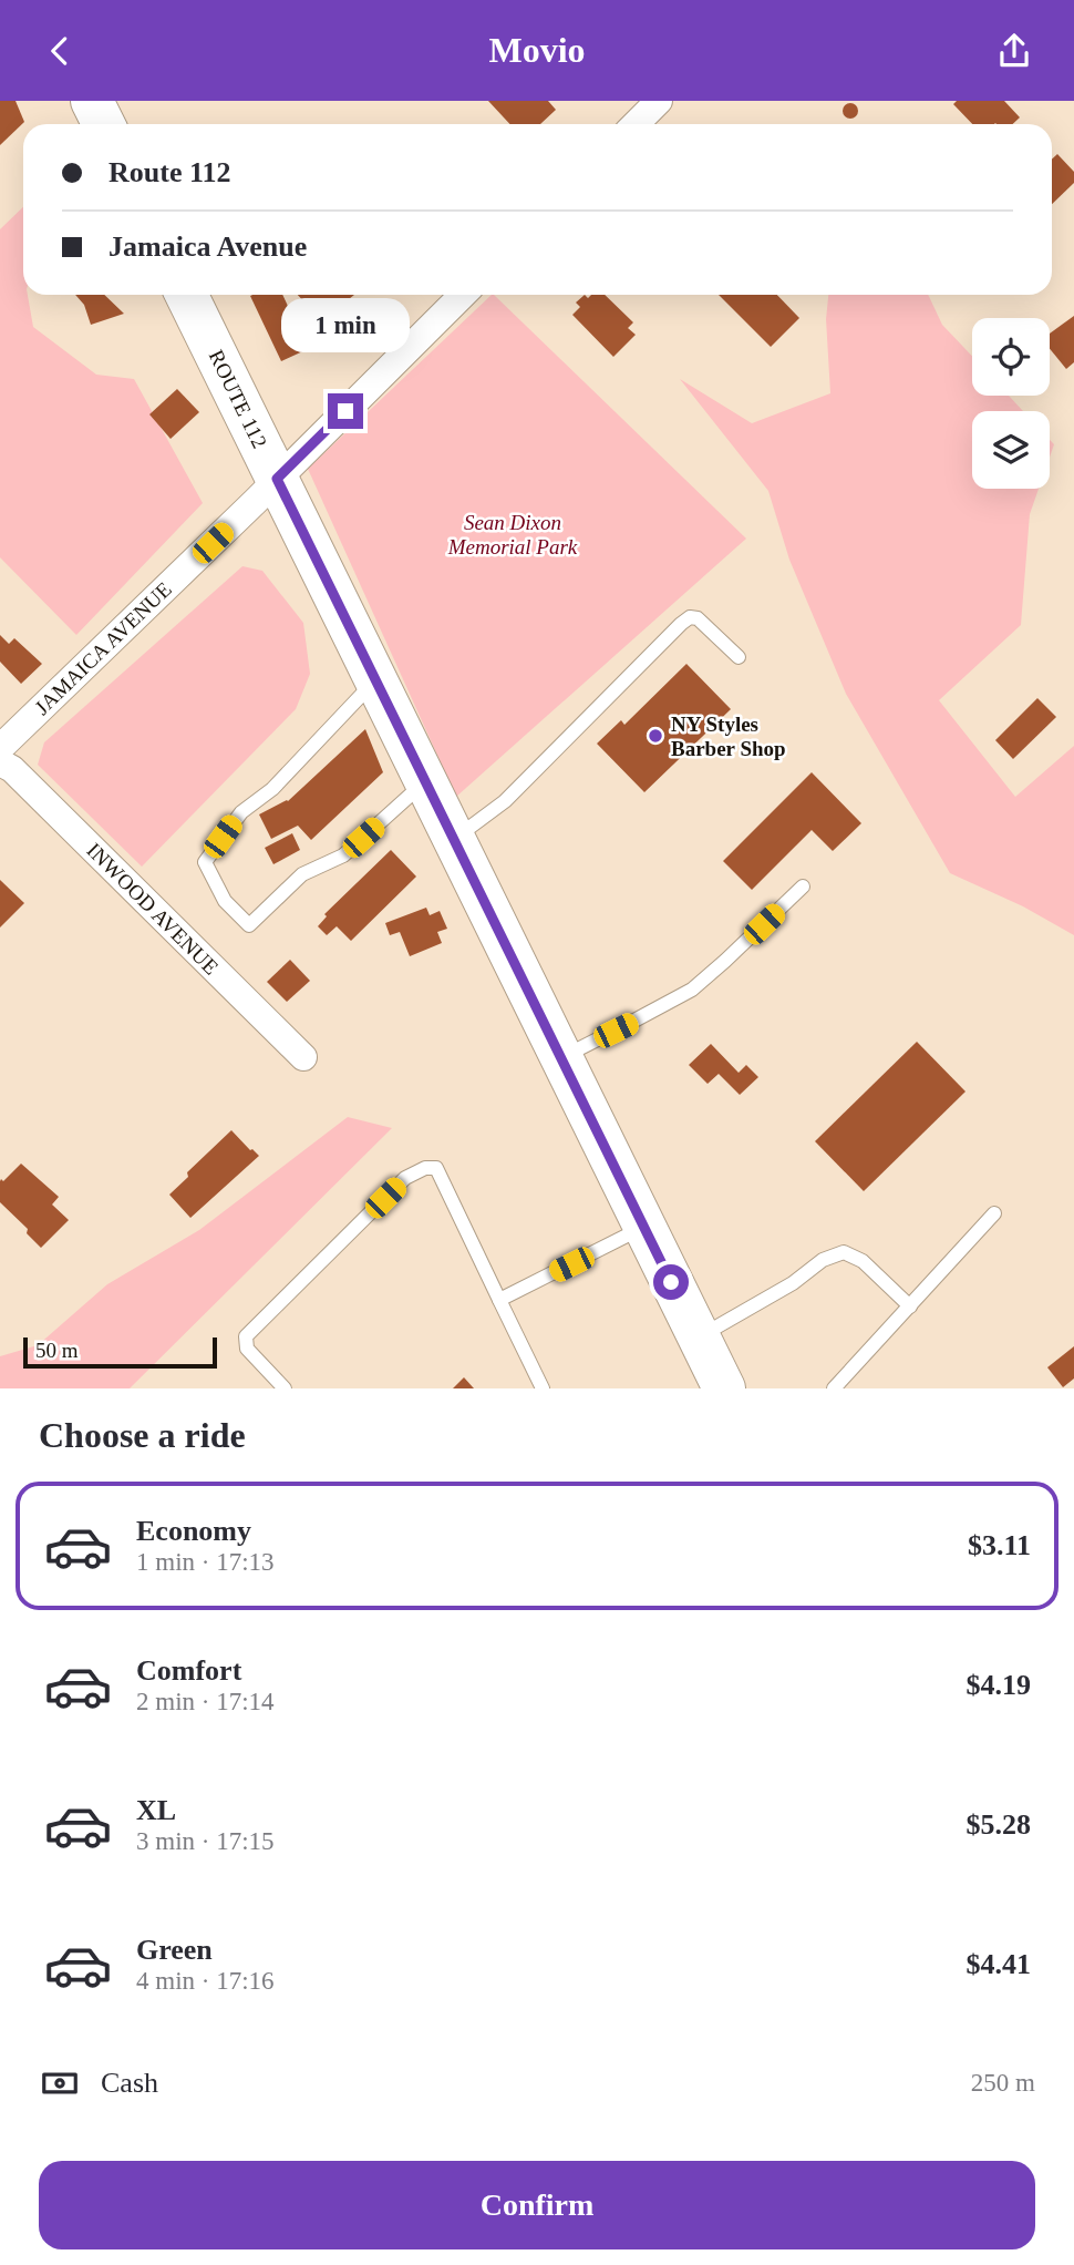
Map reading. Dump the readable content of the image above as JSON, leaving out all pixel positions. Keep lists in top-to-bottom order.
{
  "streets": {
    "main road": ["ROUTE 112"],
    "street": ["JAMAICA AVENUE", "INWOOD AVENUE"]
  },
  "crossings": [
    ["ROUTE 112", "JAMAICA AVENUE"]
  ],
  "parks": ["Sean Dixon Memorial Park"],
  "places": ["NY Styles Barber Shop"],
  "scale_bar": "50 m",
  "page": {
    "header": "Movio",
    "banner": ["Route 112", "Jamaica Avenue"],
    "bubble": "1 min",
    "scale": "50 m",
    "heading": "Choose a ride",
    "list": [
      {
        "name": "Economy",
        "note": "1 min · 17:13",
        "value": "$3.11"
      },
      {
        "name": "Comfort",
        "note": "2 min · 17:14",
        "value": "$4.19"
      },
      {
        "name": "XL",
        "note": "3 min · 17:15",
        "value": "$5.28"
      },
      {
        "name": "Green",
        "note": "4 min · 17:16",
        "value": "$4.41"
      }
    ],
    "pay": ["Cash", "250 m"],
    "buttons": "Confirm"
  }
}
